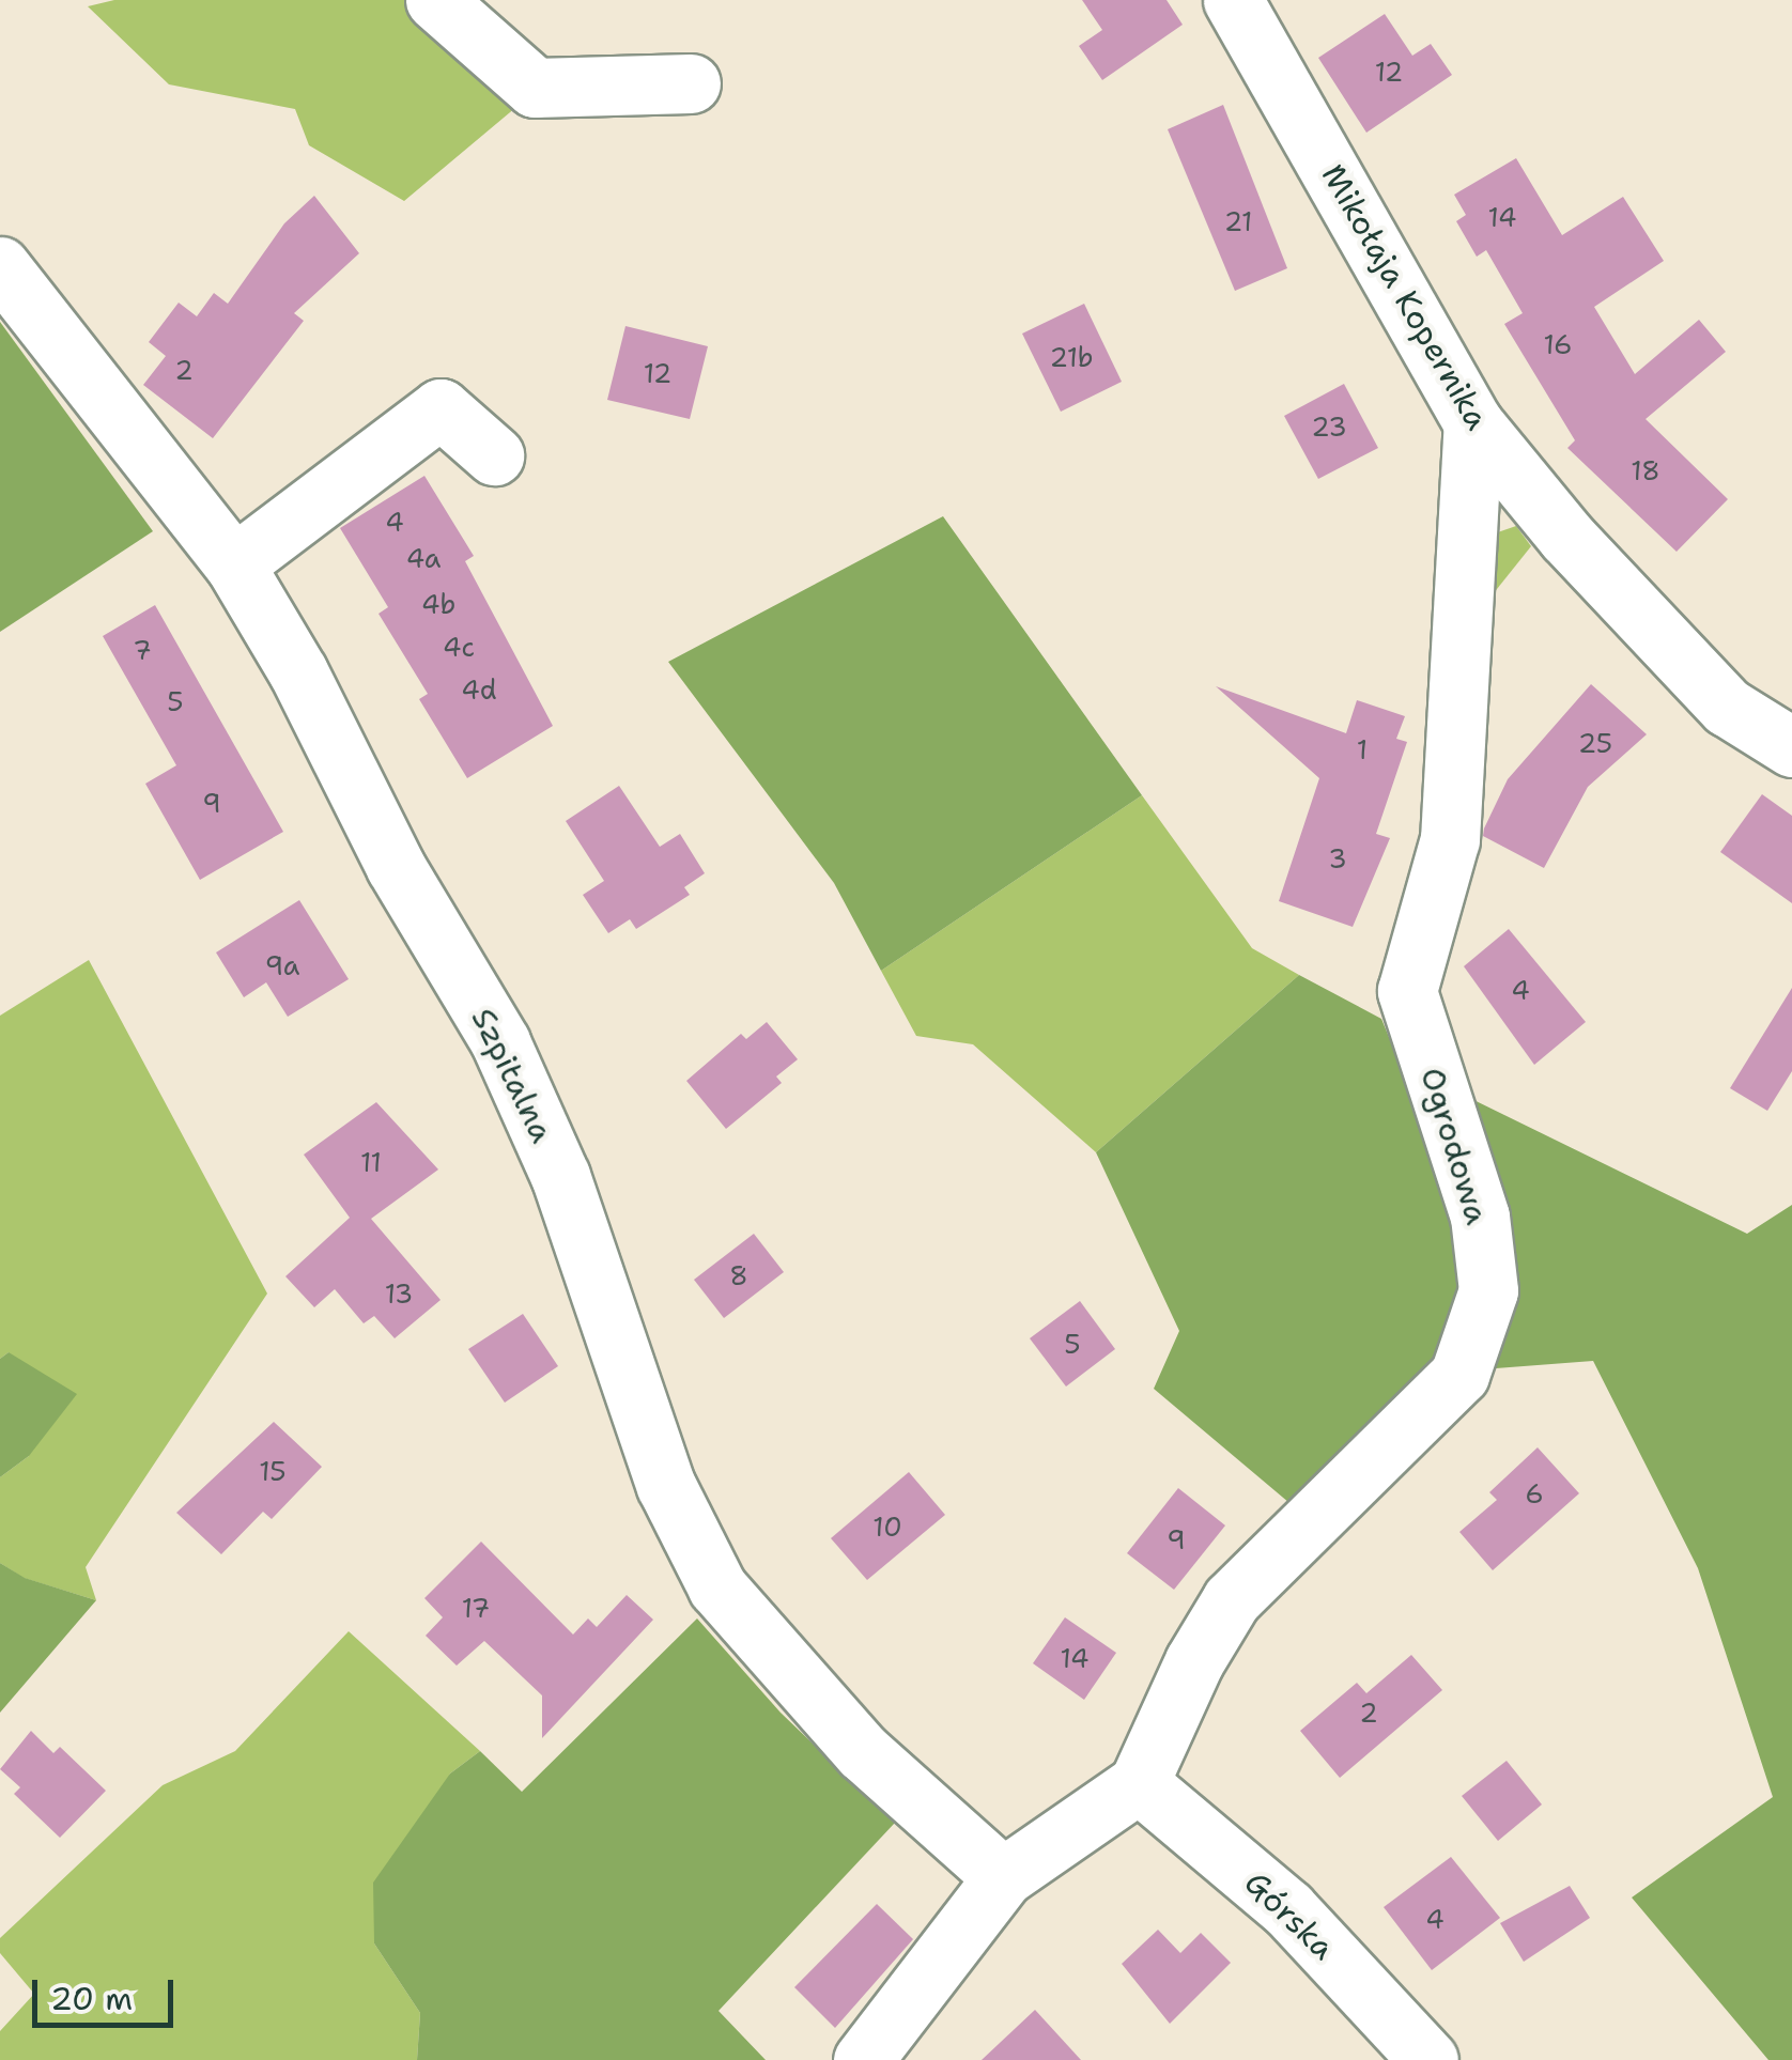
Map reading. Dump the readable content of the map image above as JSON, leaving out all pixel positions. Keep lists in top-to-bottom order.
{
  "streets": {
    "street": [
      "Mikołaja Kopernika",
      "Szpitalna",
      "Ogrodowa",
      "Górska"
    ]
  },
  "crossings": [
    ["Mikołaja Kopernika", "Ogrodowa"],
    ["Ogrodowa", "Górska"]
  ],
  "house_numbers": [
    "12",
    "14",
    "21",
    "16",
    "21b",
    "2",
    "12",
    "23",
    "18",
    "4",
    "4a",
    "4b",
    "4c",
    "7",
    "4d",
    "5",
    "25",
    "1",
    "9",
    "3",
    "9a",
    "4",
    "11",
    "8",
    "13",
    "5",
    "15",
    "6",
    "10",
    "9",
    "17",
    "14",
    "2",
    "4"
  ],
  "scale_bar": "20 m"
}
